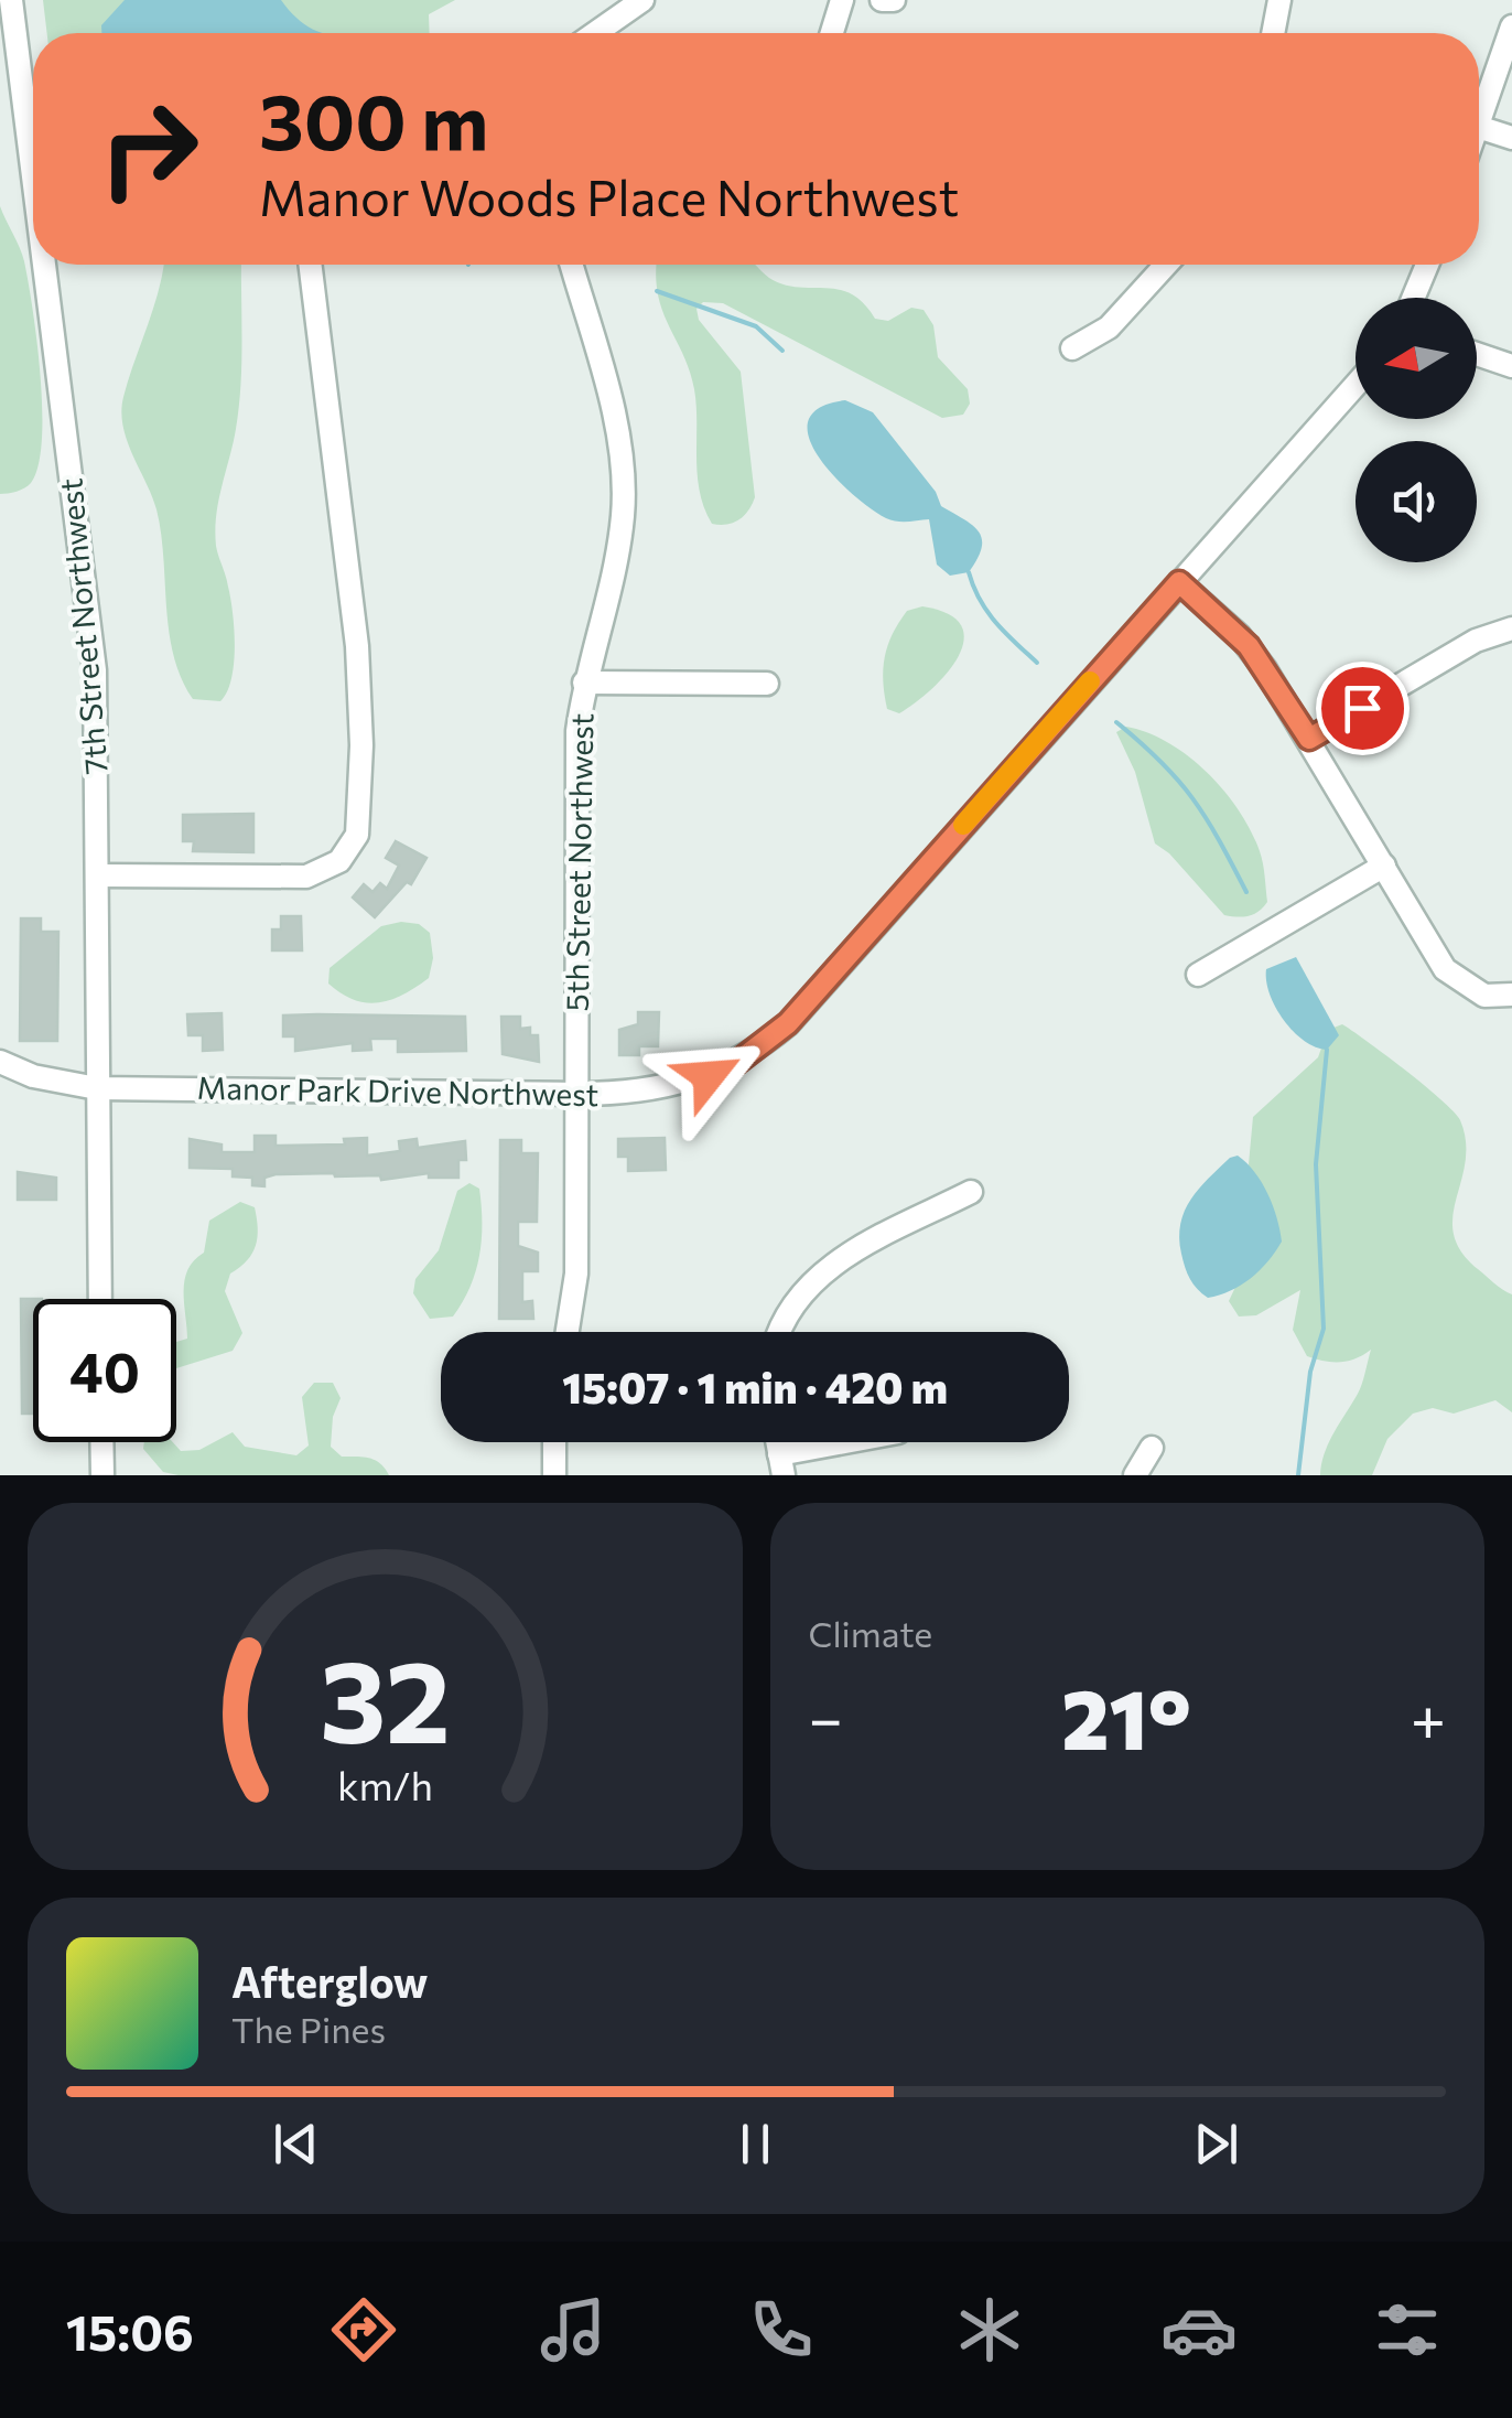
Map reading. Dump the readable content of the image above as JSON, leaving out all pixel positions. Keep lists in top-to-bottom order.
{
  "streets": {
    "street": ["7th Street Northwest", "5th Street Northwest", "Manor Park Drive Northwest"]
  },
  "crossings": [
    ["7th Street Northwest", "Manor Park Drive Northwest"],
    ["5th Street Northwest", "Manor Park Drive Northwest"]
  ],
  "north": "left",
  "page": {
    "turn": ["300 m", "Manor Woods Place Northwest"],
    "limit": "40",
    "trip": "15:07 · 1 min · 420 m",
    "tile": "Climate",
    "heat": ["−", "21°", "+"],
    "song": ["Afterglow", "The Pines"],
    "tabs": "15:06",
    "gauge": ["32", "km/h"]
  }
}
